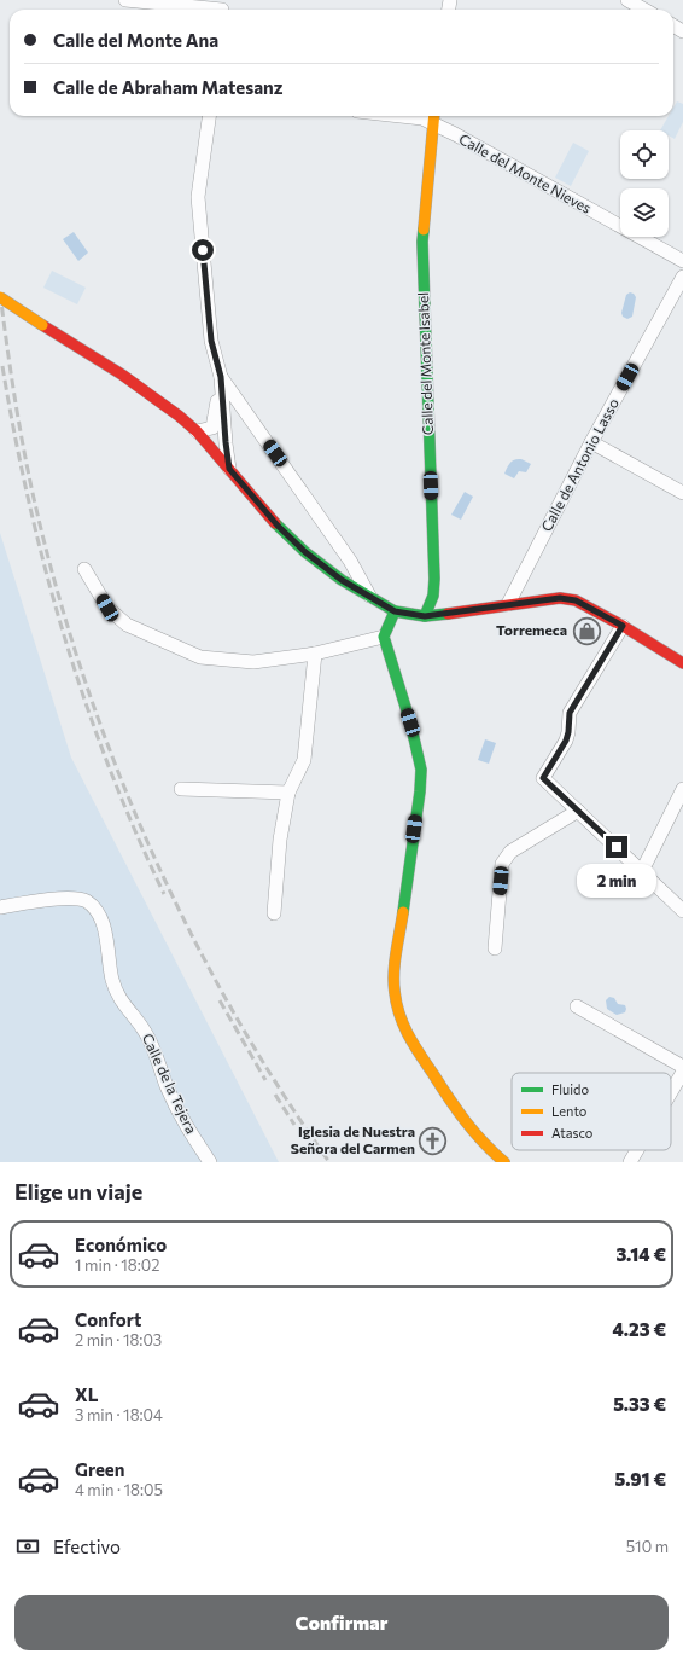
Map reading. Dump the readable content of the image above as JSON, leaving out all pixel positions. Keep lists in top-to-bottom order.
{
  "streets": {
    "street": [
      "Calle del Monte Nieves",
      "Calle del Monte Isabel",
      "Calle de Antonio Lasso",
      "Calle de la Tejera"
    ]
  },
  "crossings": [
    ["Calle del Monte Nieves", "Calle del Monte Isabel"]
  ],
  "places": {
    "shop": ["Torremeca"],
    "church": ["Iglesia de Nuestra Señora del Carmen"]
  },
  "legend": ["Fluido", "Lento", "Atasco"],
  "page": {
    "banner": ["Calle del Monte Ana", "Calle de Abraham Matesanz"],
    "bubble": "2 min",
    "heading": "Elige un viaje",
    "list": [
      {
        "name": "Económico",
        "note": "1 min · 18:02",
        "value": "3.14 €"
      },
      {
        "name": "Confort",
        "note": "2 min · 18:03",
        "value": "4.23 €"
      },
      {
        "name": "XL",
        "note": "3 min · 18:04",
        "value": "5.33 €"
      },
      {
        "name": "Green",
        "note": "4 min · 18:05",
        "value": "5.91 €"
      }
    ],
    "pay": ["Efectivo", "510 m"],
    "buttons": "Confirmar"
  }
}
